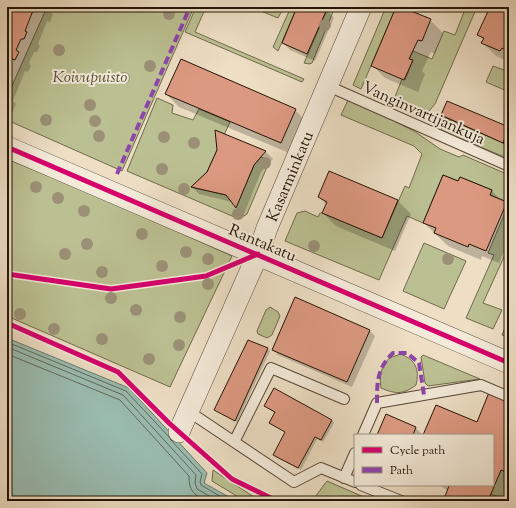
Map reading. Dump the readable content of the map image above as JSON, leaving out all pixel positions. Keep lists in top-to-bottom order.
{
  "streets": {
    "street": ["Kasarminkatu", "Rantakatu"],
    "lane": ["Vanginvartijankuja"]
  },
  "crossings": [
    ["Vanginvartijankuja", "Kasarminkatu"],
    ["Kasarminkatu", "Rantakatu"]
  ],
  "parks": ["Koivupuisto"],
  "legend": ["Cycle path", "Path"]
}
